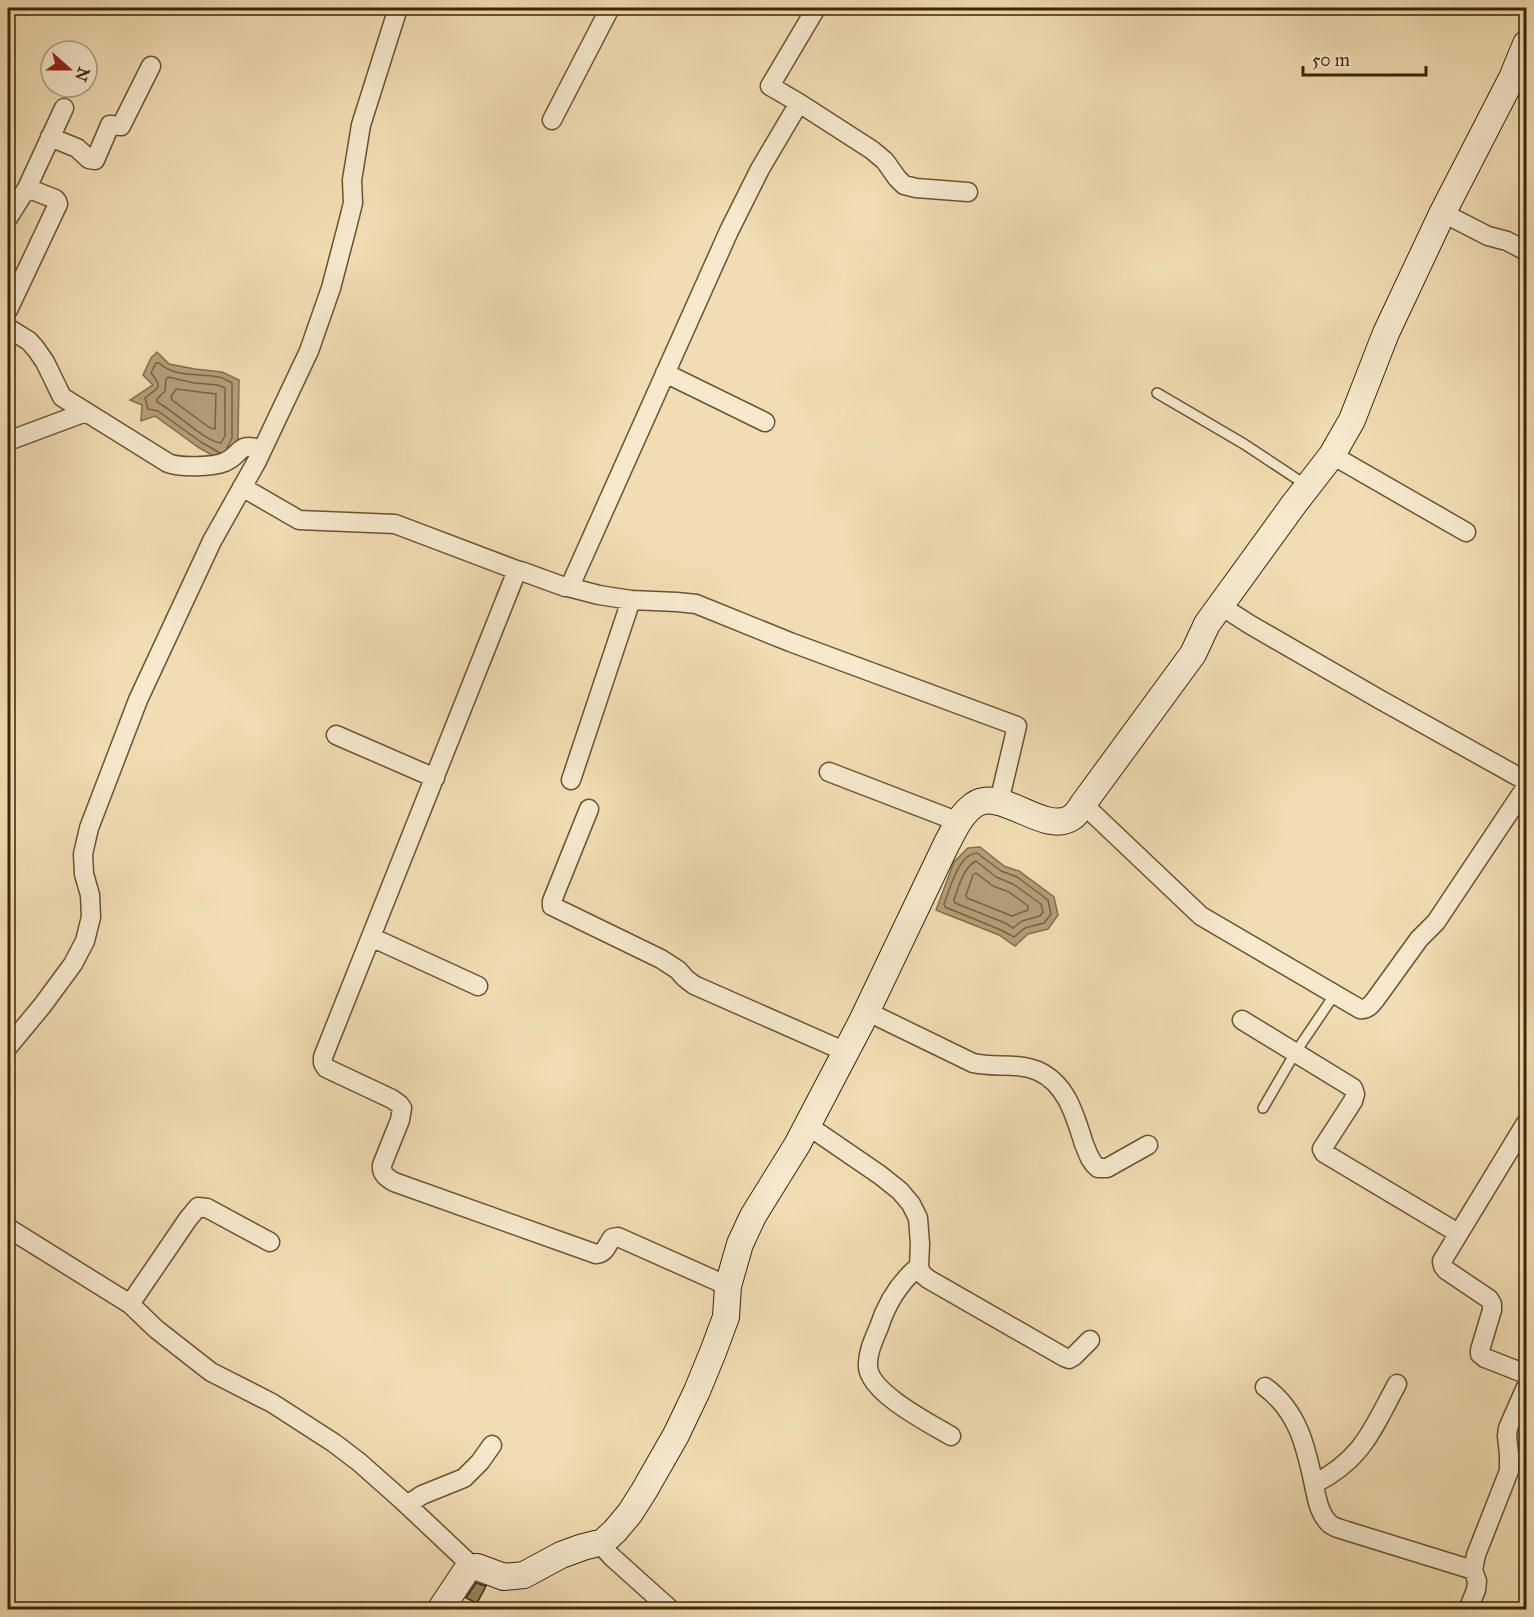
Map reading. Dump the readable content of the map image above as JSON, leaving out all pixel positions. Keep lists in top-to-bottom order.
{
  "scale_bar": "50 m",
  "north": "right"
}
